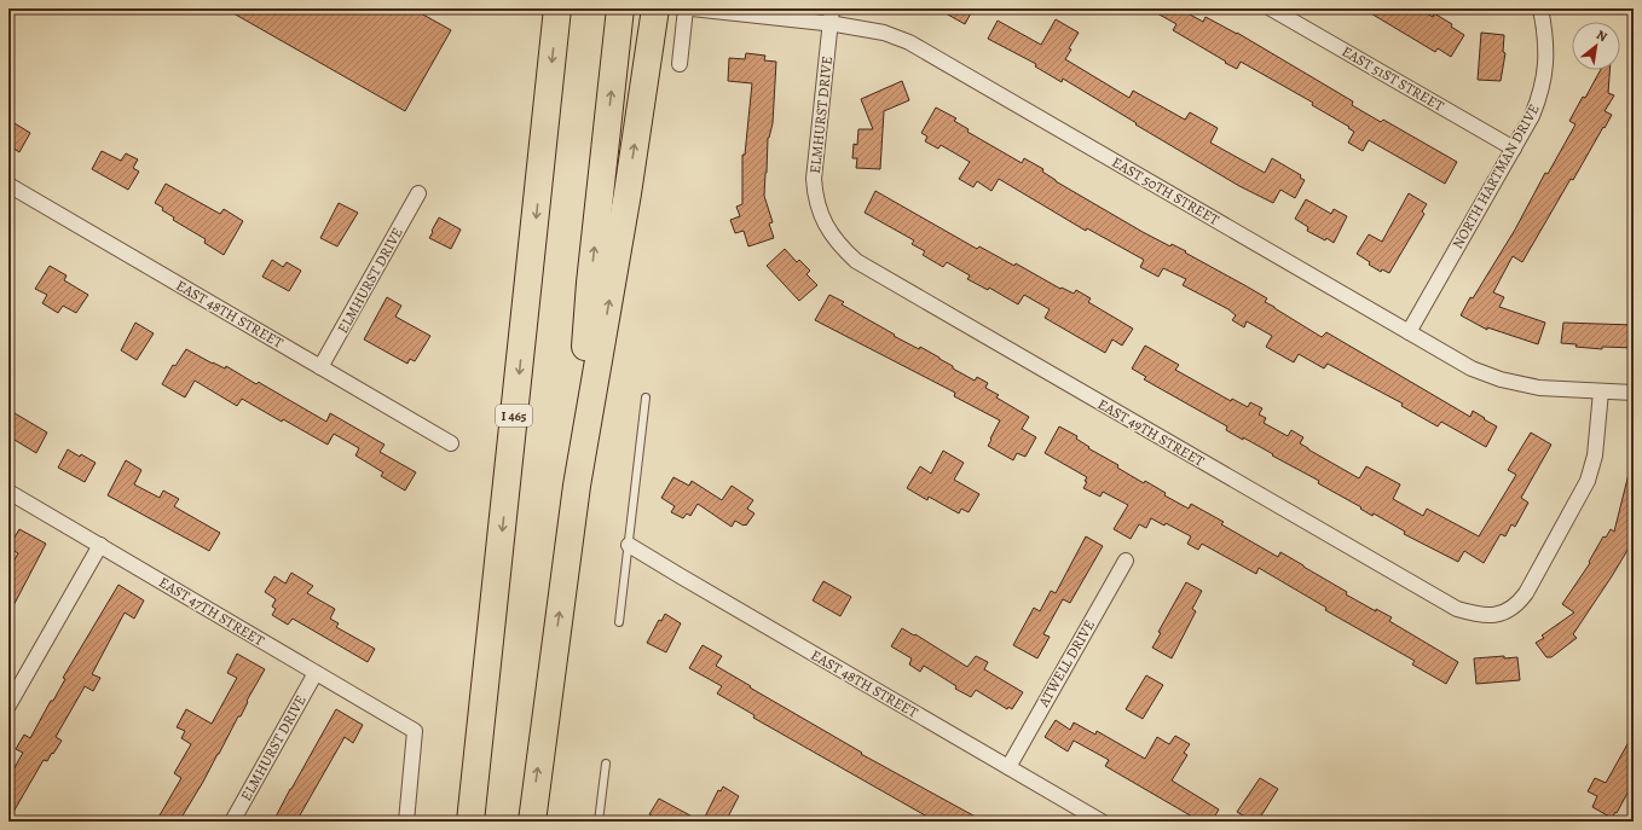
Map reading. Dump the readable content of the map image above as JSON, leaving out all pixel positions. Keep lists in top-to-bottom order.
{
  "streets": {
    "highway": ["I 465"],
    "street": [
      "EAST 51ST STREET",
      "ELMHURST DRIVE",
      "NORTH HARTMAN DRIVE",
      "EAST 50TH STREET",
      "EAST 48TH STREET",
      "EAST 49TH STREET",
      "EAST 47TH STREET",
      "ATWELL DRIVE"
    ]
  },
  "crossings": [
    ["EAST 51ST STREET", "NORTH HARTMAN DRIVE"],
    ["ELMHURST DRIVE", "EAST 50TH STREET"],
    ["ELMHURST DRIVE", "EAST 48TH STREET"],
    ["ELMHURST DRIVE", "EAST 49TH STREET"],
    ["ELMHURST DRIVE", "EAST 47TH STREET"],
    ["NORTH HARTMAN DRIVE", "EAST 50TH STREET"],
    ["EAST 50TH STREET", "EAST 49TH STREET"],
    ["EAST 48TH STREET", "ATWELL DRIVE"]
  ],
  "north": "top right"
}
